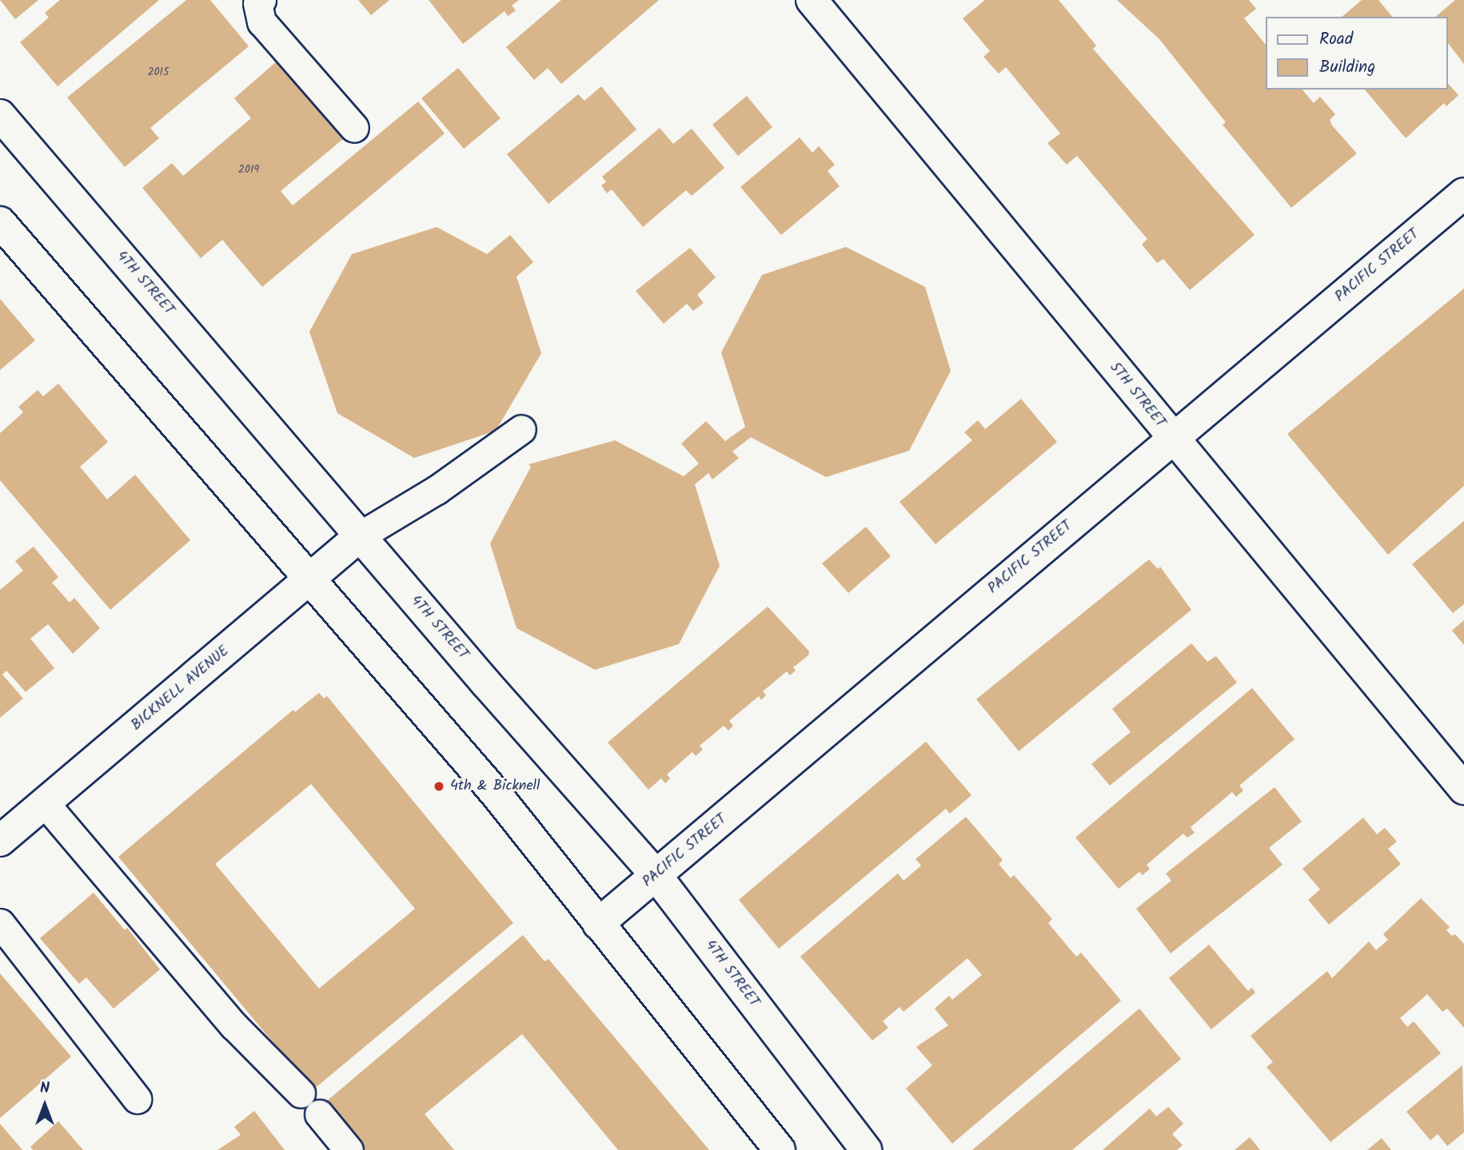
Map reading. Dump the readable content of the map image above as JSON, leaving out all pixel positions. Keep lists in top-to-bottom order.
{
  "streets": {
    "street": [
      "PACIFIC STREET",
      "4TH STREET",
      "5TH STREET",
      "BICKNELL AVENUE"
    ]
  },
  "crossings": [
    ["PACIFIC STREET", "4TH STREET"],
    ["PACIFIC STREET", "5TH STREET"],
    ["4TH STREET", "BICKNELL AVENUE"]
  ],
  "places": ["4th & Bicknell"],
  "house_numbers": ["2015", "2019"],
  "legend": ["Road", "Building"],
  "north": "top"
}
